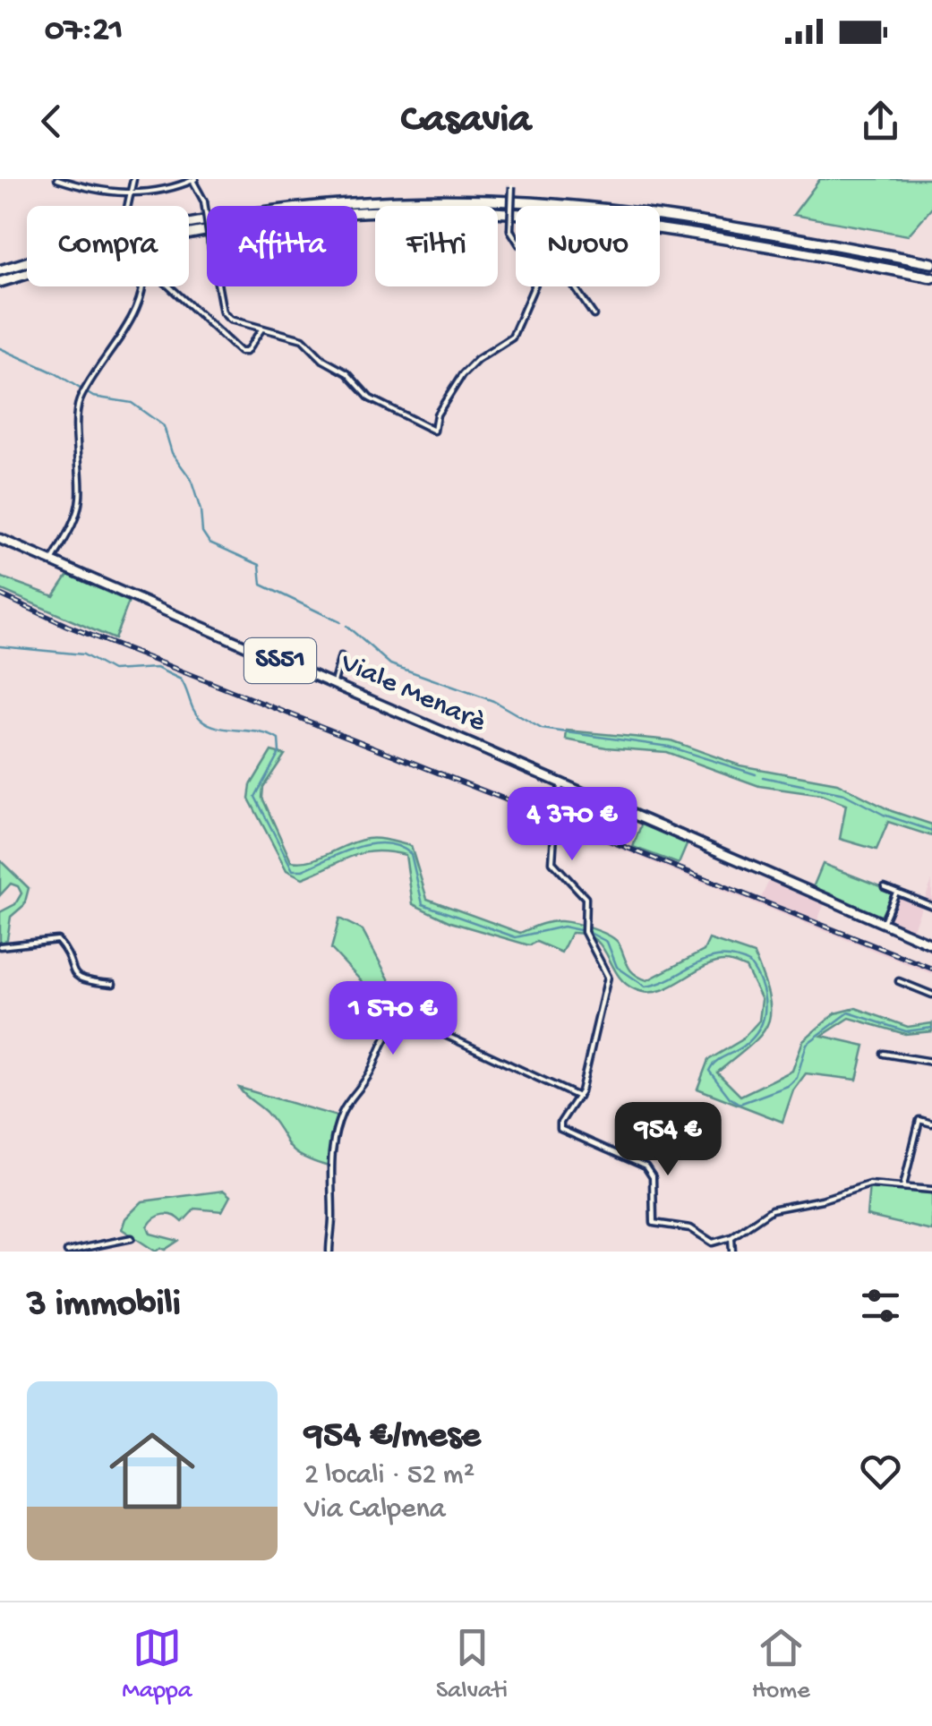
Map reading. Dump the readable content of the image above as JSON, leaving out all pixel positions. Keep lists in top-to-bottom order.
{
  "streets": {
    "main road": ["SS51", "Viale Menarè"]
  },
  "crossings": [
    ["SS51", "Viale Menarè"]
  ],
  "page": {
    "status": "07:21",
    "header": "Casavia",
    "chip": [
      "Compra",
      "Affitta",
      "Filtri",
      "Nuovo"
    ],
    "price": ["4 370 €", "1 570 €", "954 €"],
    "heading": "3 immobili",
    "list": [
      {
        "name": "954 €/mese",
        "note": "2 locali · 52 m² · Via Calpena"
      }
    ],
    "tabs": ["Mappa", "Salvati", "Home"]
  }
}
